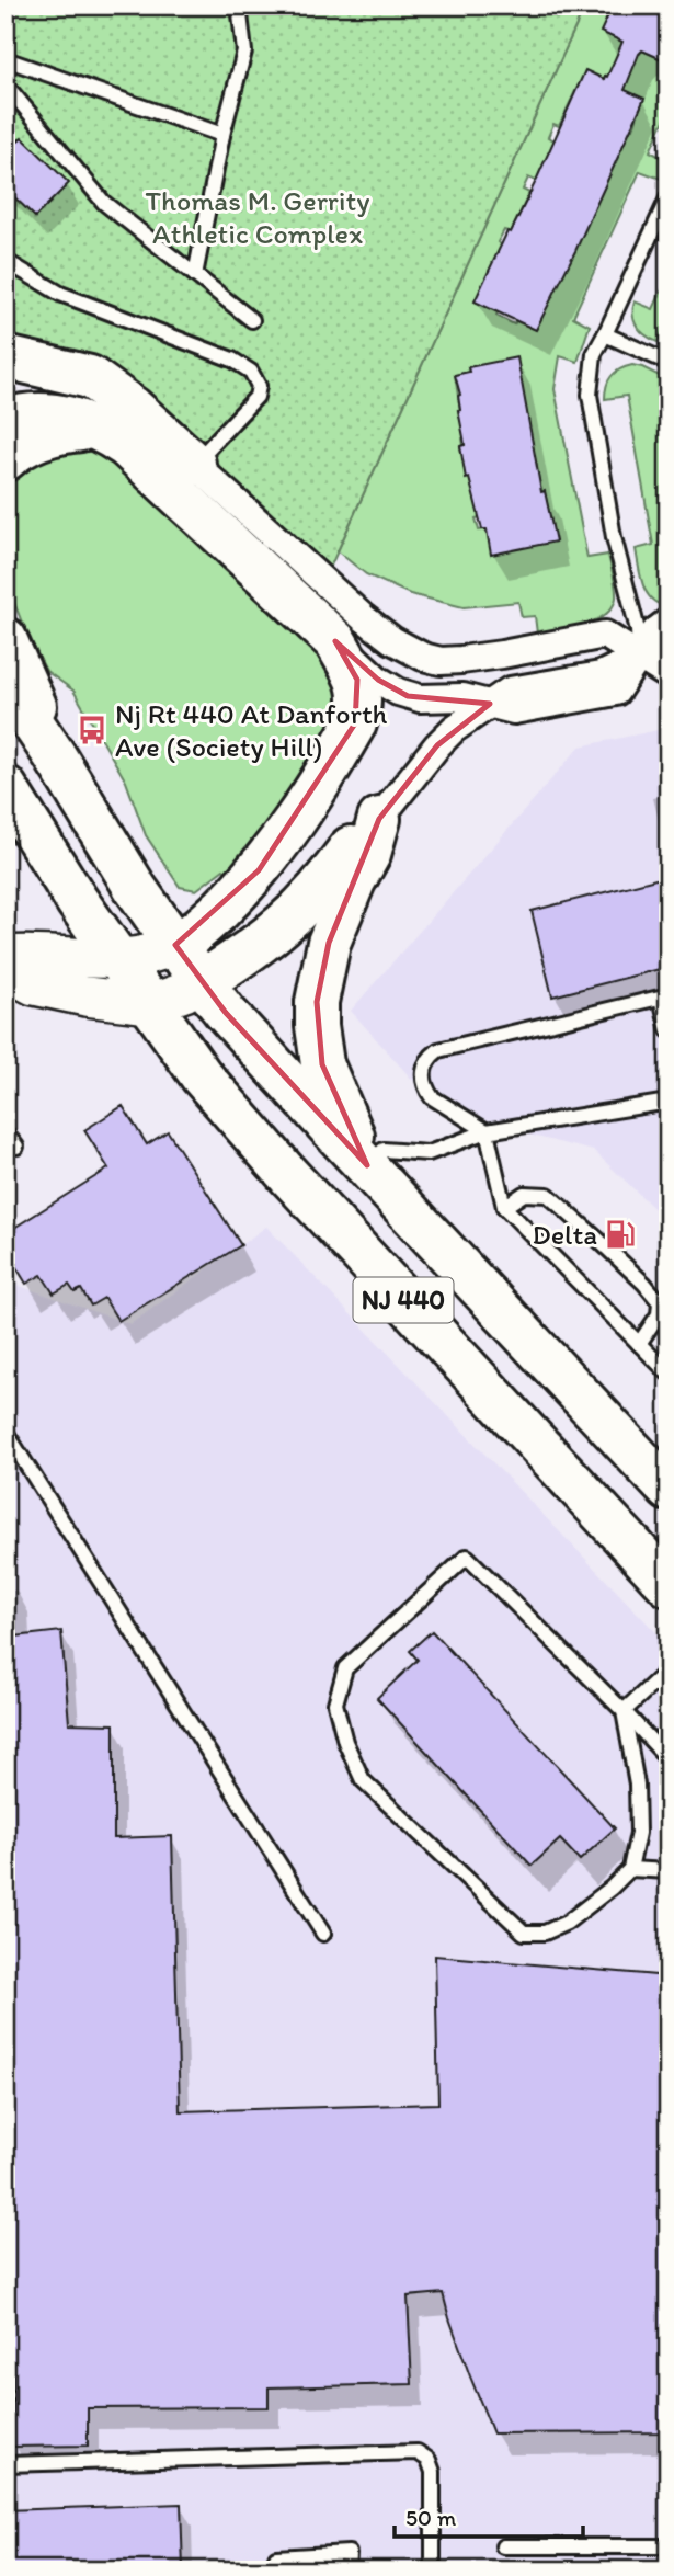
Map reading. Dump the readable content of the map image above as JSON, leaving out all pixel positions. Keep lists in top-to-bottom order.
{
  "streets": {
    "highway": ["NJ 440"]
  },
  "parks": ["Thomas M. Gerrity Athletic Complex"],
  "places": {
    "bus stop": ["Nj Rt 440 At Danforth Ave (Society Hill)"],
    "fuel station": ["Delta"]
  },
  "scale_bar": "50 m"
}
